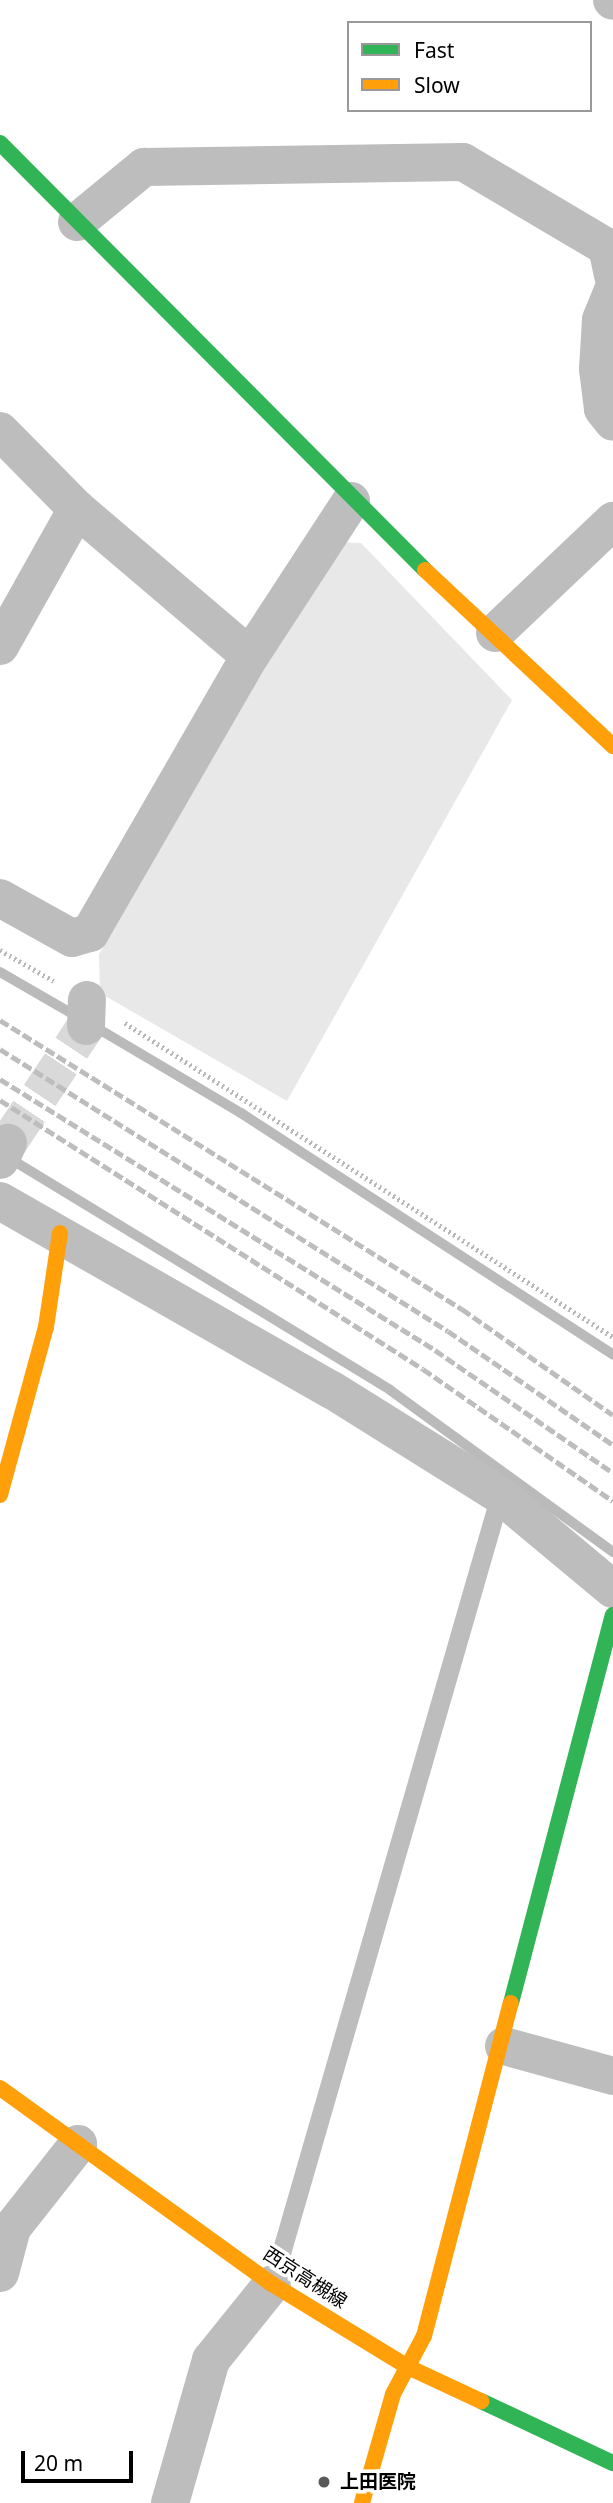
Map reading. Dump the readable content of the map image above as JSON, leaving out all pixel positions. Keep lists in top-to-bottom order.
{
  "streets": {
    "street": ["西京高槻線"]
  },
  "places": ["上田医院"],
  "legend": ["Fast", "Slow"],
  "scale_bar": "20 m"
}
